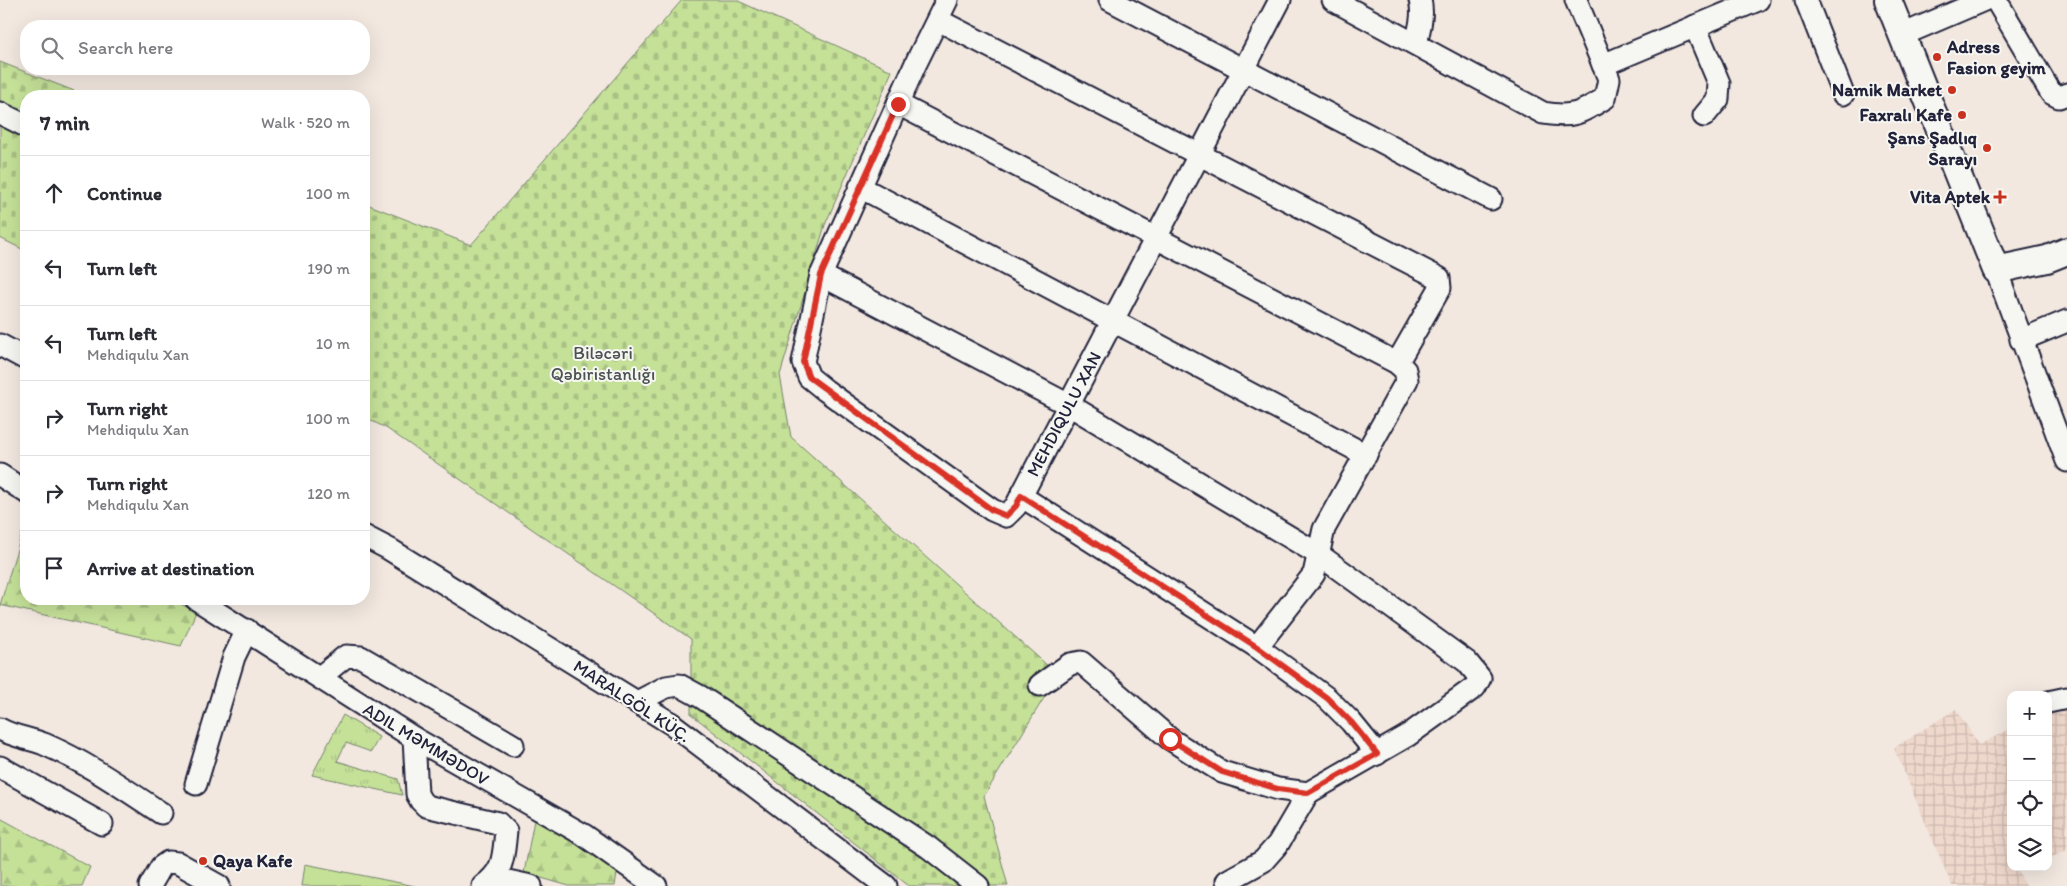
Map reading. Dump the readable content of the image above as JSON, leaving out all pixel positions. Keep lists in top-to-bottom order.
{
  "streets": {
    "street": ["MEHDIQULU XAN", "MARALGÖL KÜÇ.", "ADIL MƏMMƏDOV"]
  },
  "parks": ["Biləcəri Qəbiristanlığı"],
  "places": {
    "other": [
      "Adress Fasion geyim",
      "Namik Market",
      "Faxralı Kafe",
      "Şans Şadlıq Sarayı",
      "Qaya Kafe"
    ],
    "health": ["Vita Aptek"]
  },
  "page": {
    "search": "Search here",
    "heading": ["7 min", "Walk · 520 m"],
    "list": [
      ["Continue", "100 m"],
      ["Turn left", "190 m"],
      ["Turn left", "Mehdiqulu Xan", "10 m"],
      ["Turn right", "Mehdiqulu Xan", "100 m"],
      ["Turn right", "Mehdiqulu Xan", "120 m"],
      "Arrive at destination"
    ],
    "map_buttons": ["+", "−"]
  }
}
